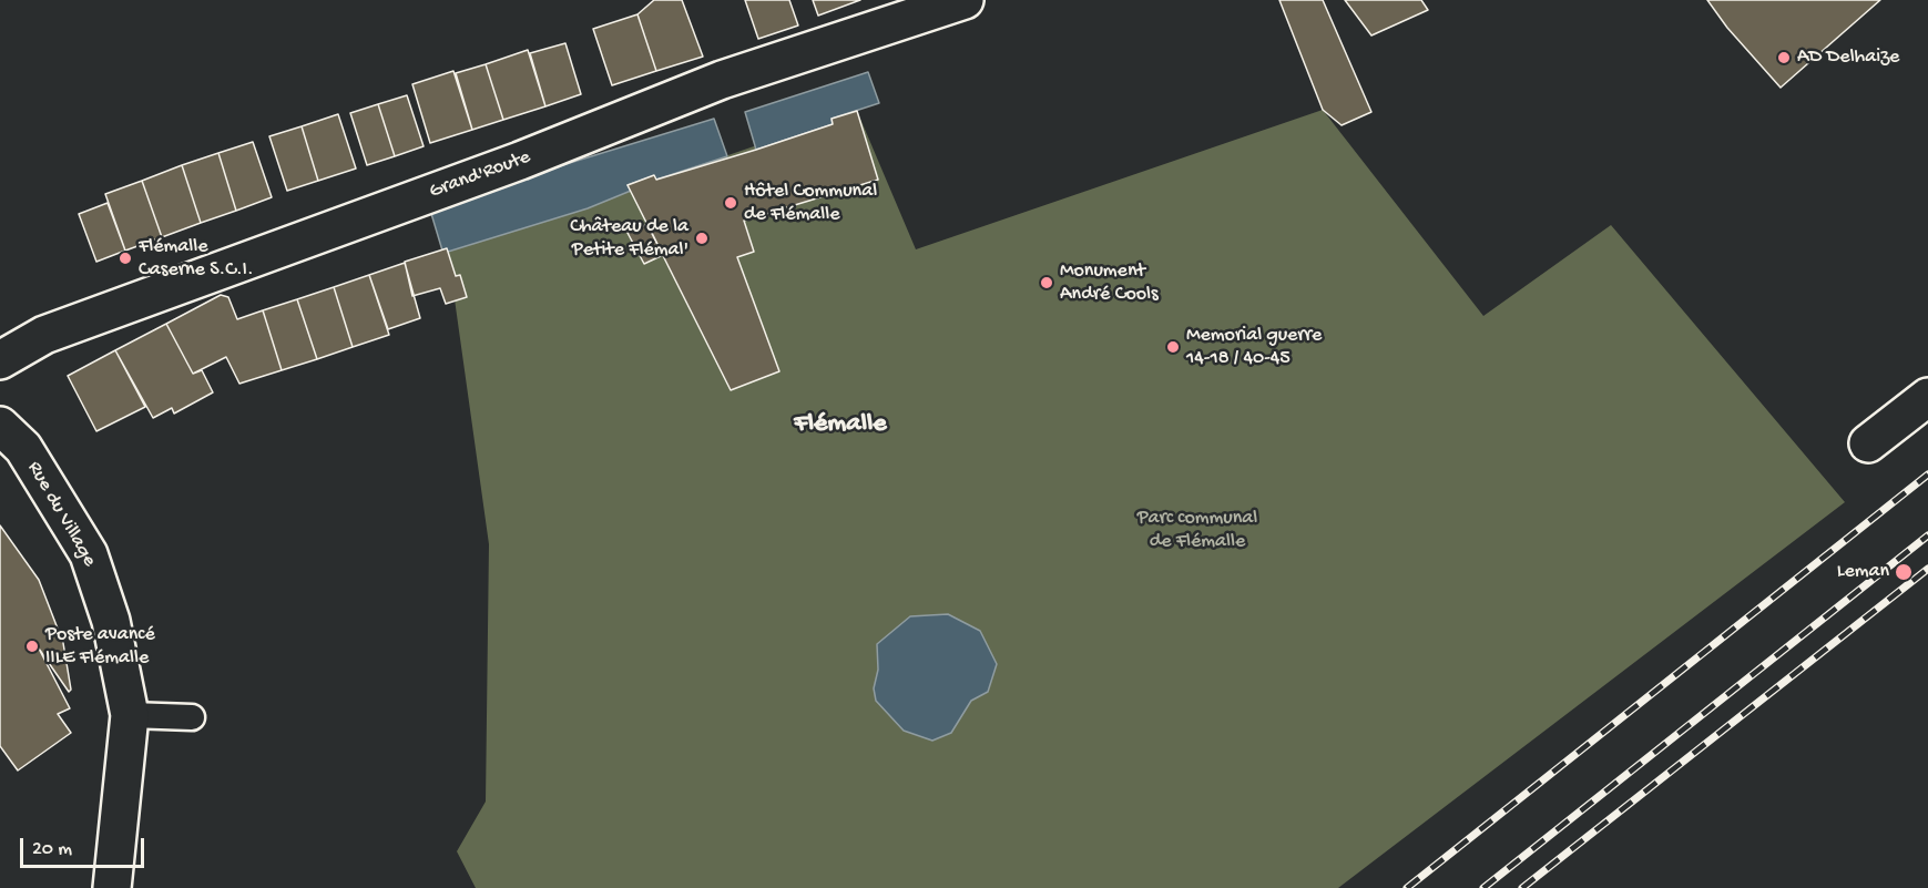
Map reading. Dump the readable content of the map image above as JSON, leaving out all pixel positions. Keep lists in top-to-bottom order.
{
  "streets": {
    "street": ["Grand'Route", "Rue du Village"]
  },
  "districts": ["Flémalle"],
  "parks": ["Parc communal de Flémalle"],
  "places": [
    "AD Delhaize",
    "Hôtel Communal de Flémalle",
    "Château de la Petite Flémal'",
    "Flémalle Caserne S.C.I.",
    "Monument André Cools",
    "Memorial guerre 14-18 / 40-45",
    "Leman",
    "Poste avancé IILE Flémalle"
  ],
  "scale_bar": "20 m"
}
